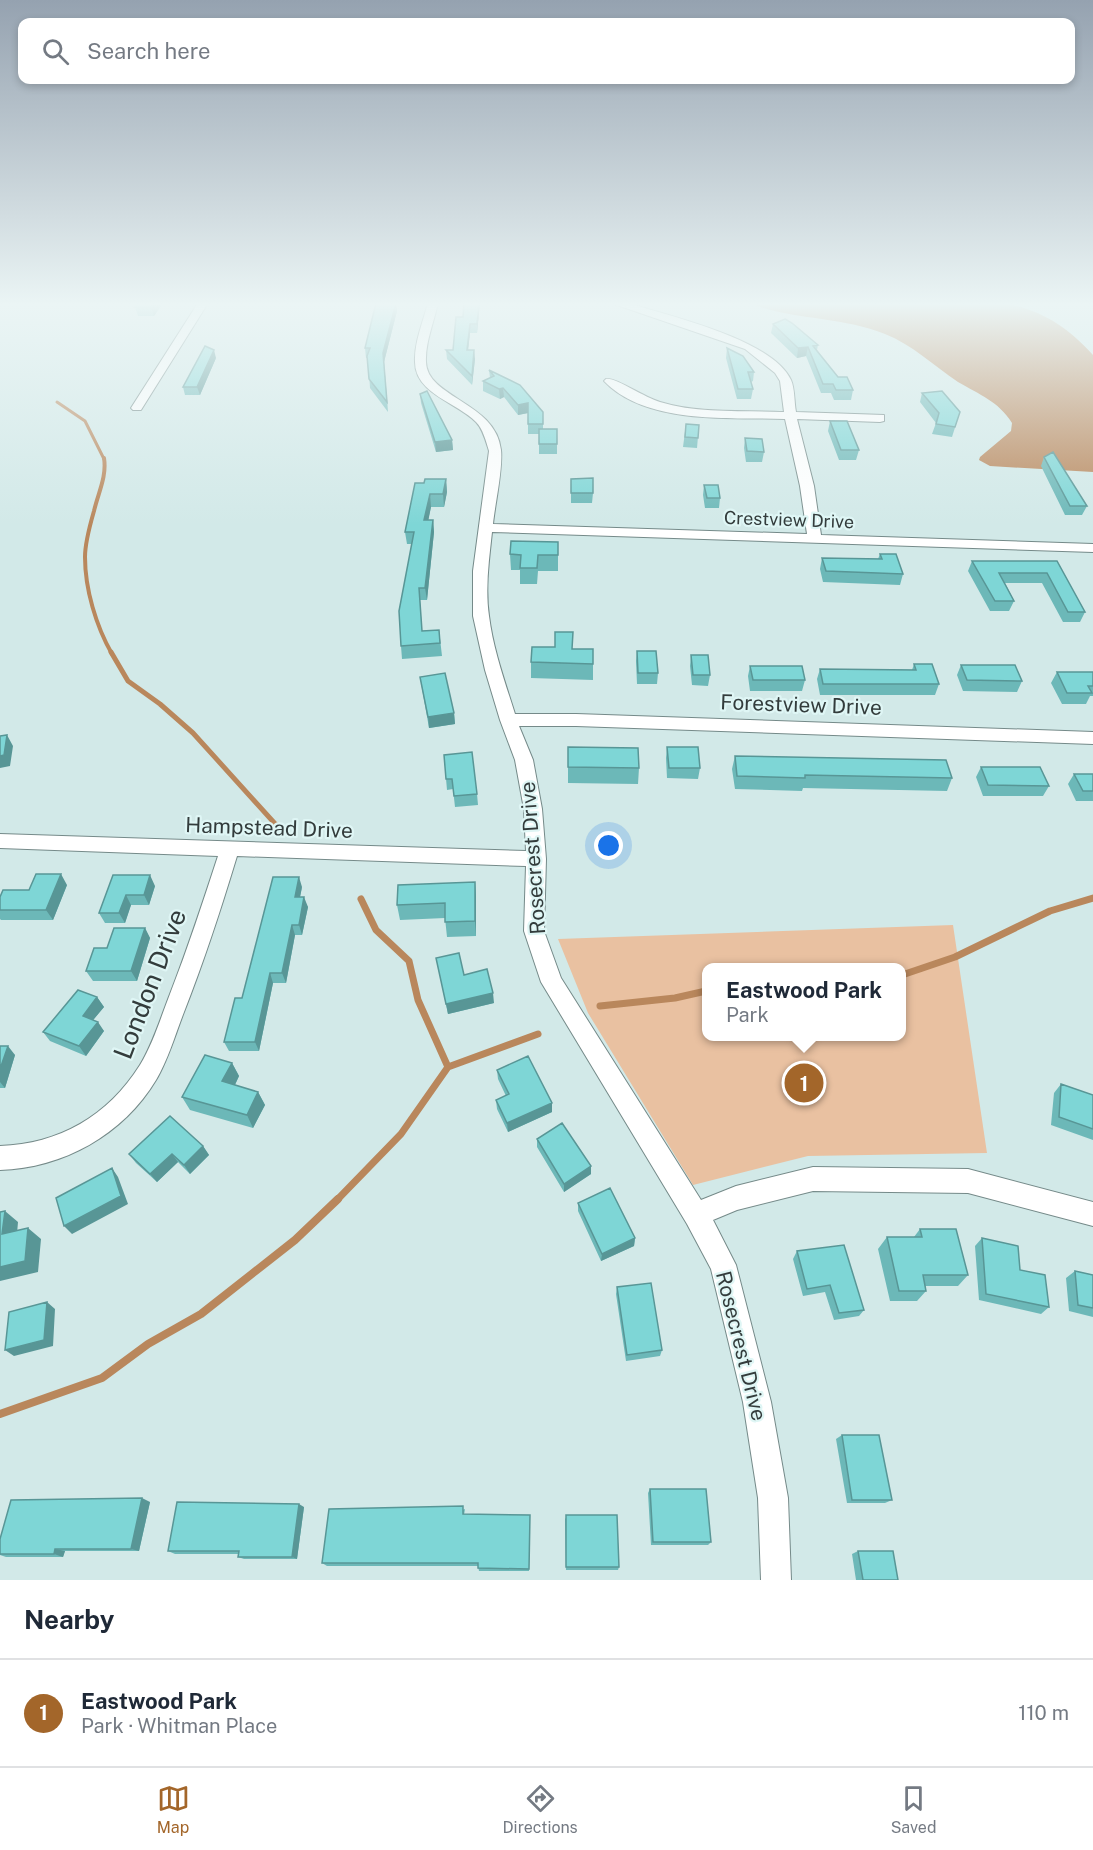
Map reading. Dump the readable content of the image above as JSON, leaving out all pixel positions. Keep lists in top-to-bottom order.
{
  "streets": {
    "street": [
      "Crestview Drive",
      "Forestview Drive",
      "Hampstead Drive",
      "Rosecrest Drive",
      "London Drive"
    ]
  },
  "crossings": [
    ["Crestview Drive", "Rosecrest Drive"],
    ["Forestview Drive", "Rosecrest Drive"],
    ["Hampstead Drive", "Rosecrest Drive"],
    ["Hampstead Drive", "London Drive"]
  ],
  "page": {
    "search": "Search here",
    "popup": ["Eastwood Park", "Park"],
    "pins": "1",
    "heading": "Nearby",
    "list": [
      {
        "mark": "1",
        "name": "Eastwood Park",
        "note": "Park · Whitman Place",
        "value": "110 m"
      }
    ],
    "nav": ["Map", "Directions", "Saved"]
  }
}
